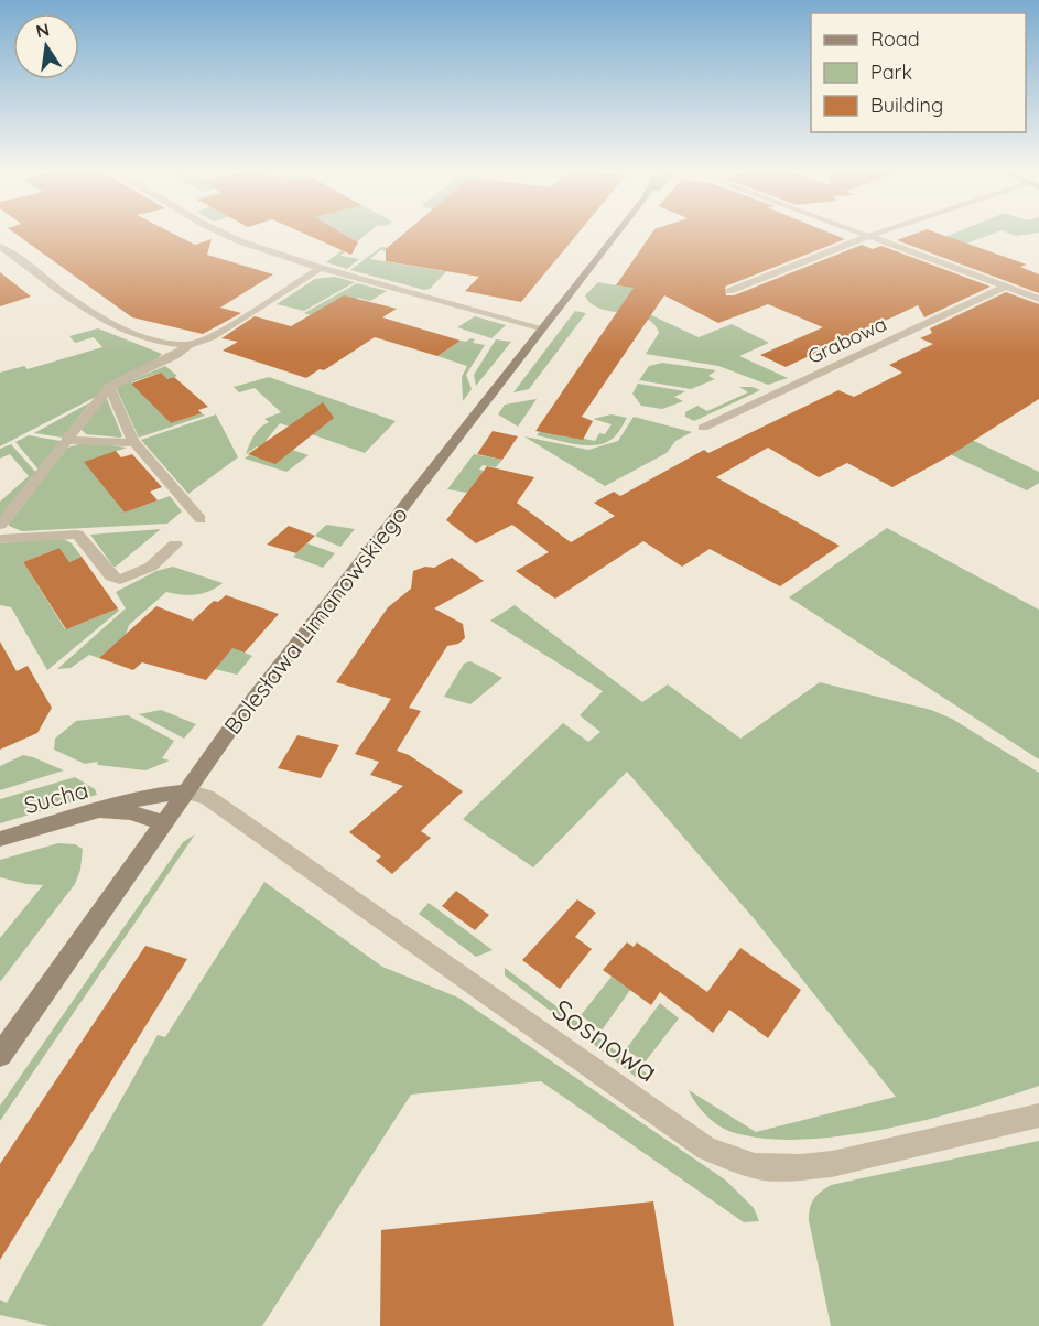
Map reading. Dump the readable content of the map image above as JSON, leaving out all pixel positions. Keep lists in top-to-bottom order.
{
  "streets": {
    "street": [
      "Grabowa",
      "Bolesława Limanowskiego",
      "Sucha",
      "Sosnowa"
    ]
  },
  "crossings": [
    ["Bolesława Limanowskiego", "Sucha"],
    ["Bolesława Limanowskiego", "Sosnowa"]
  ],
  "legend": ["Road", "Park", "Building"],
  "north": "top"
}
